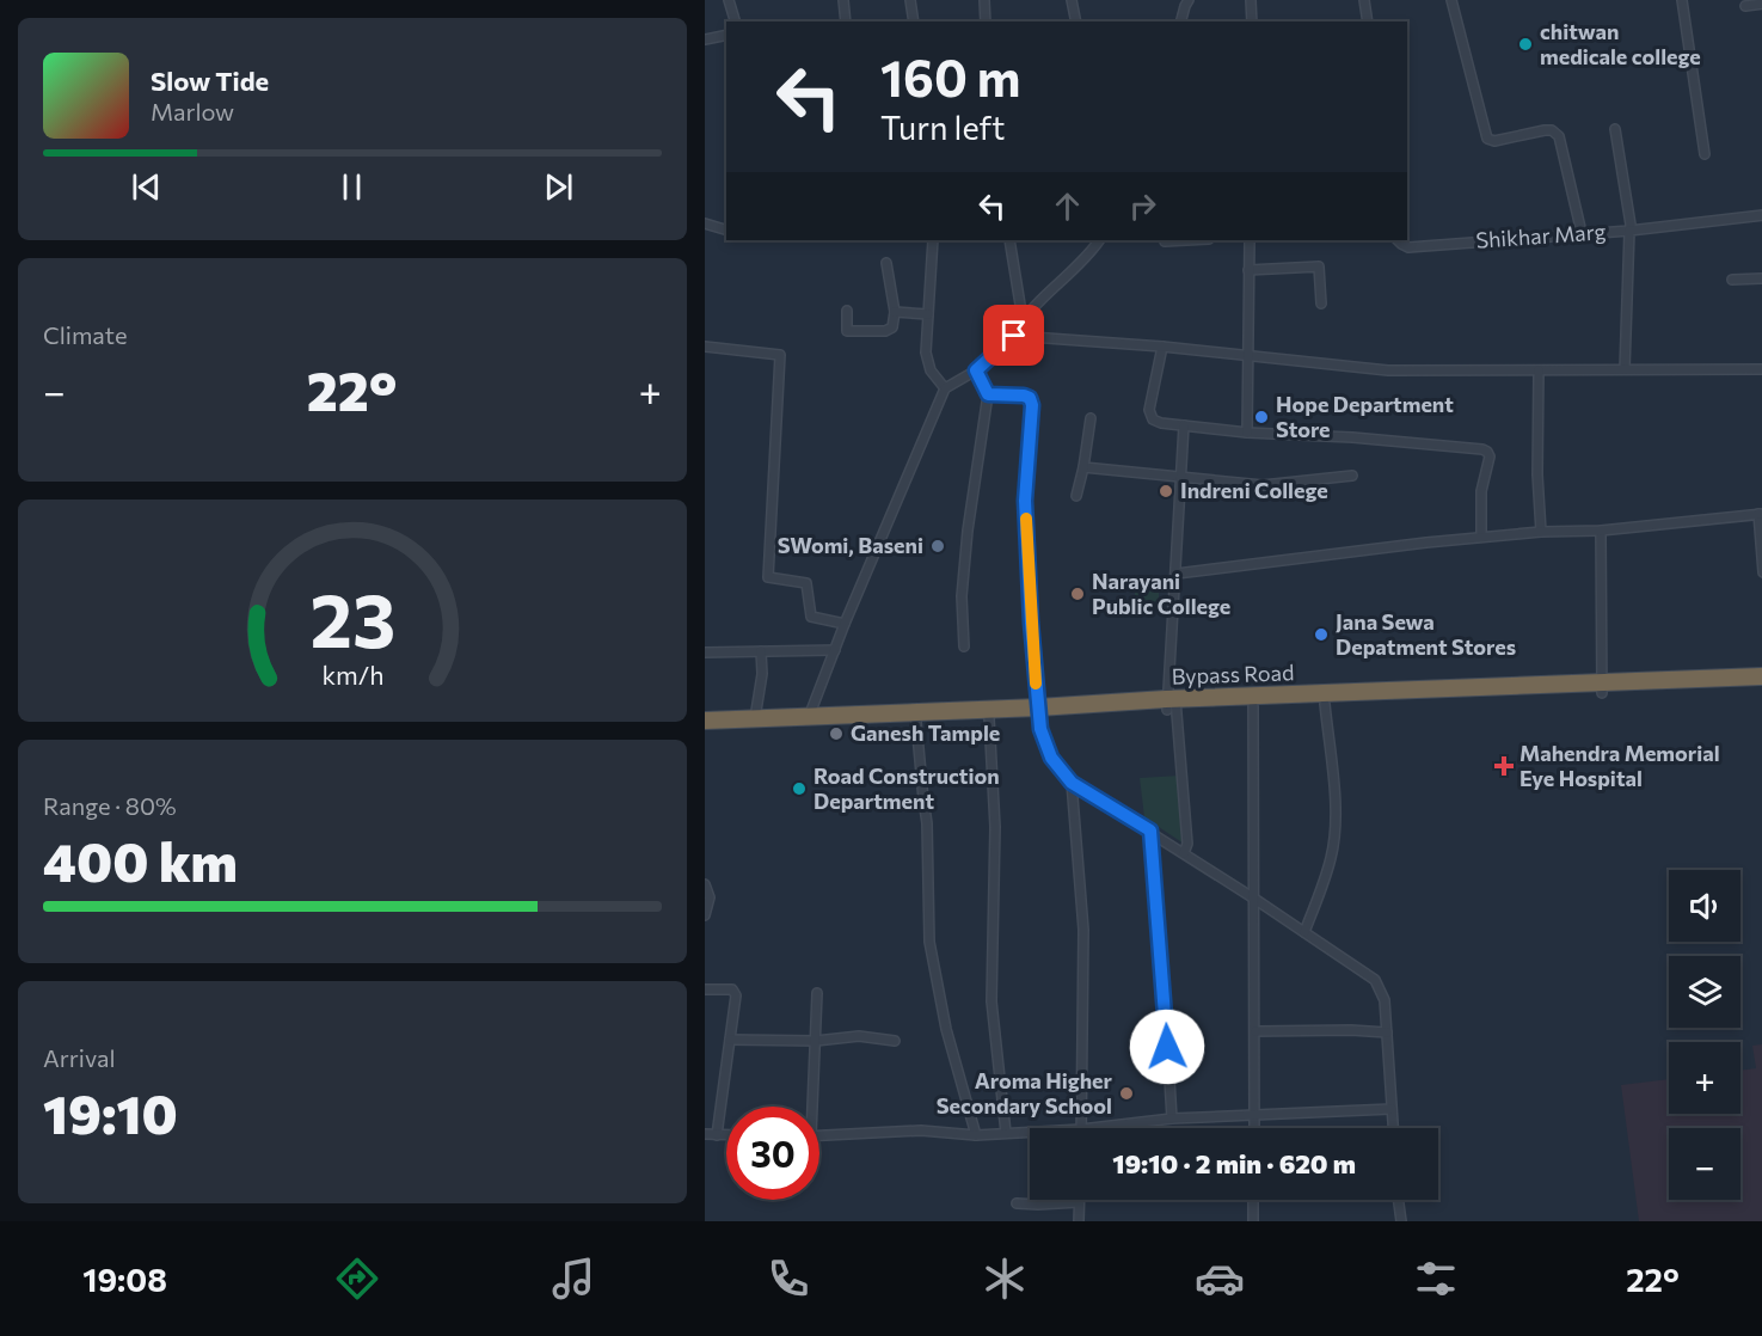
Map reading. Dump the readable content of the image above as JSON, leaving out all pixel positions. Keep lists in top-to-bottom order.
{
  "streets": {
    "highway": ["Bypass Road"],
    "street": ["Shikhar Marg"]
  },
  "places": {
    "other": [
      "chitwan medicale college",
      "Hope Department Store",
      "Indreni College",
      "SWomi, Baseni",
      "Narayani Public College",
      "Jana Sewa Depatment Stores",
      "Ganesh Tample",
      "Road Construction Department",
      "Aroma Higher Secondary School"
    ],
    "health": ["Mahendra Memorial Eye Hospital"]
  },
  "page": {
    "turn": ["160 m", "Turn left"],
    "song": ["Slow Tide", "Marlow"],
    "tile": [
      "Climate",
      ["Range · 80%", "400 km"],
      ["Arrival", "19:10"]
    ],
    "heat": ["−", "22°", "+"],
    "map_buttons": ["+", "−"],
    "limit": "30",
    "trip": "19:10 · 2 min · 620 m",
    "tabs": ["19:08", "22°"],
    "gauge": ["23", "km/h"]
  }
}
